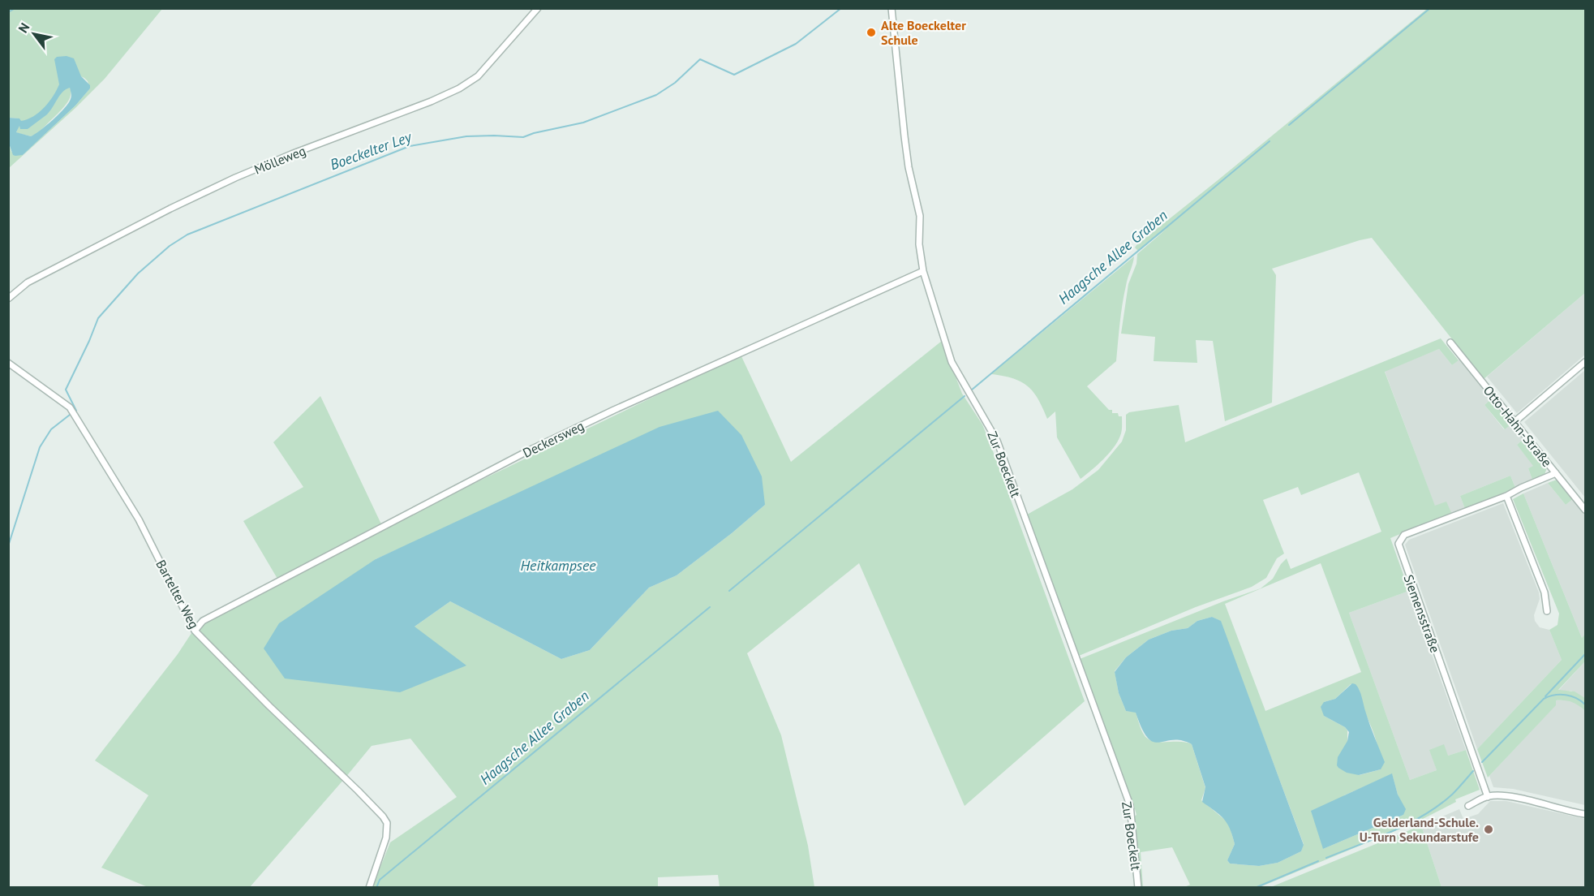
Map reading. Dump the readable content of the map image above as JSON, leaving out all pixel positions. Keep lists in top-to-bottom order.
{
  "streets": {
    "street": [
      "Mölleweg",
      "Otto-Hahn-Straße",
      "Deckersweg",
      "Zur Boeckelt",
      "Bartelter Weg",
      "Siemensstraße"
    ]
  },
  "crossings": [
    ["Otto-Hahn-Straße", "Siemensstraße"],
    ["Deckersweg", "Zur Boeckelt"],
    ["Deckersweg", "Bartelter Weg"]
  ],
  "water": ["Boeckelter Ley", "Haagsche Allee Graben", "Heitkampsee"],
  "places": ["Alte Boeckelter Schule", "Gelderland-Schule. U-Turn Sekundarstufe"],
  "north": "top left"
}
